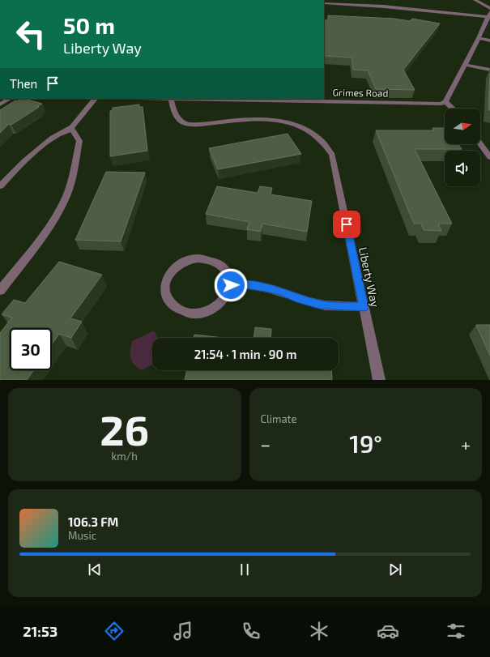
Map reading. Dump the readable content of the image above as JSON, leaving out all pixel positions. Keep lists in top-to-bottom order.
{
  "streets": {
    "street": ["Grimes Road", "Liberty Way"]
  },
  "crossings": [
    ["Grimes Road", "Liberty Way"]
  ],
  "north": "right",
  "page": {
    "turn": ["50 m", "Liberty Way"],
    "then": "Then",
    "limit": "30",
    "trip": "21:54 · 1 min · 90 m",
    "tile": [
      ["26", "km/h"],
      "Climate"
    ],
    "heat": ["−", "19°", "+"],
    "song": ["106.3 FM", "Music"],
    "tabs": "21:53"
  }
}
